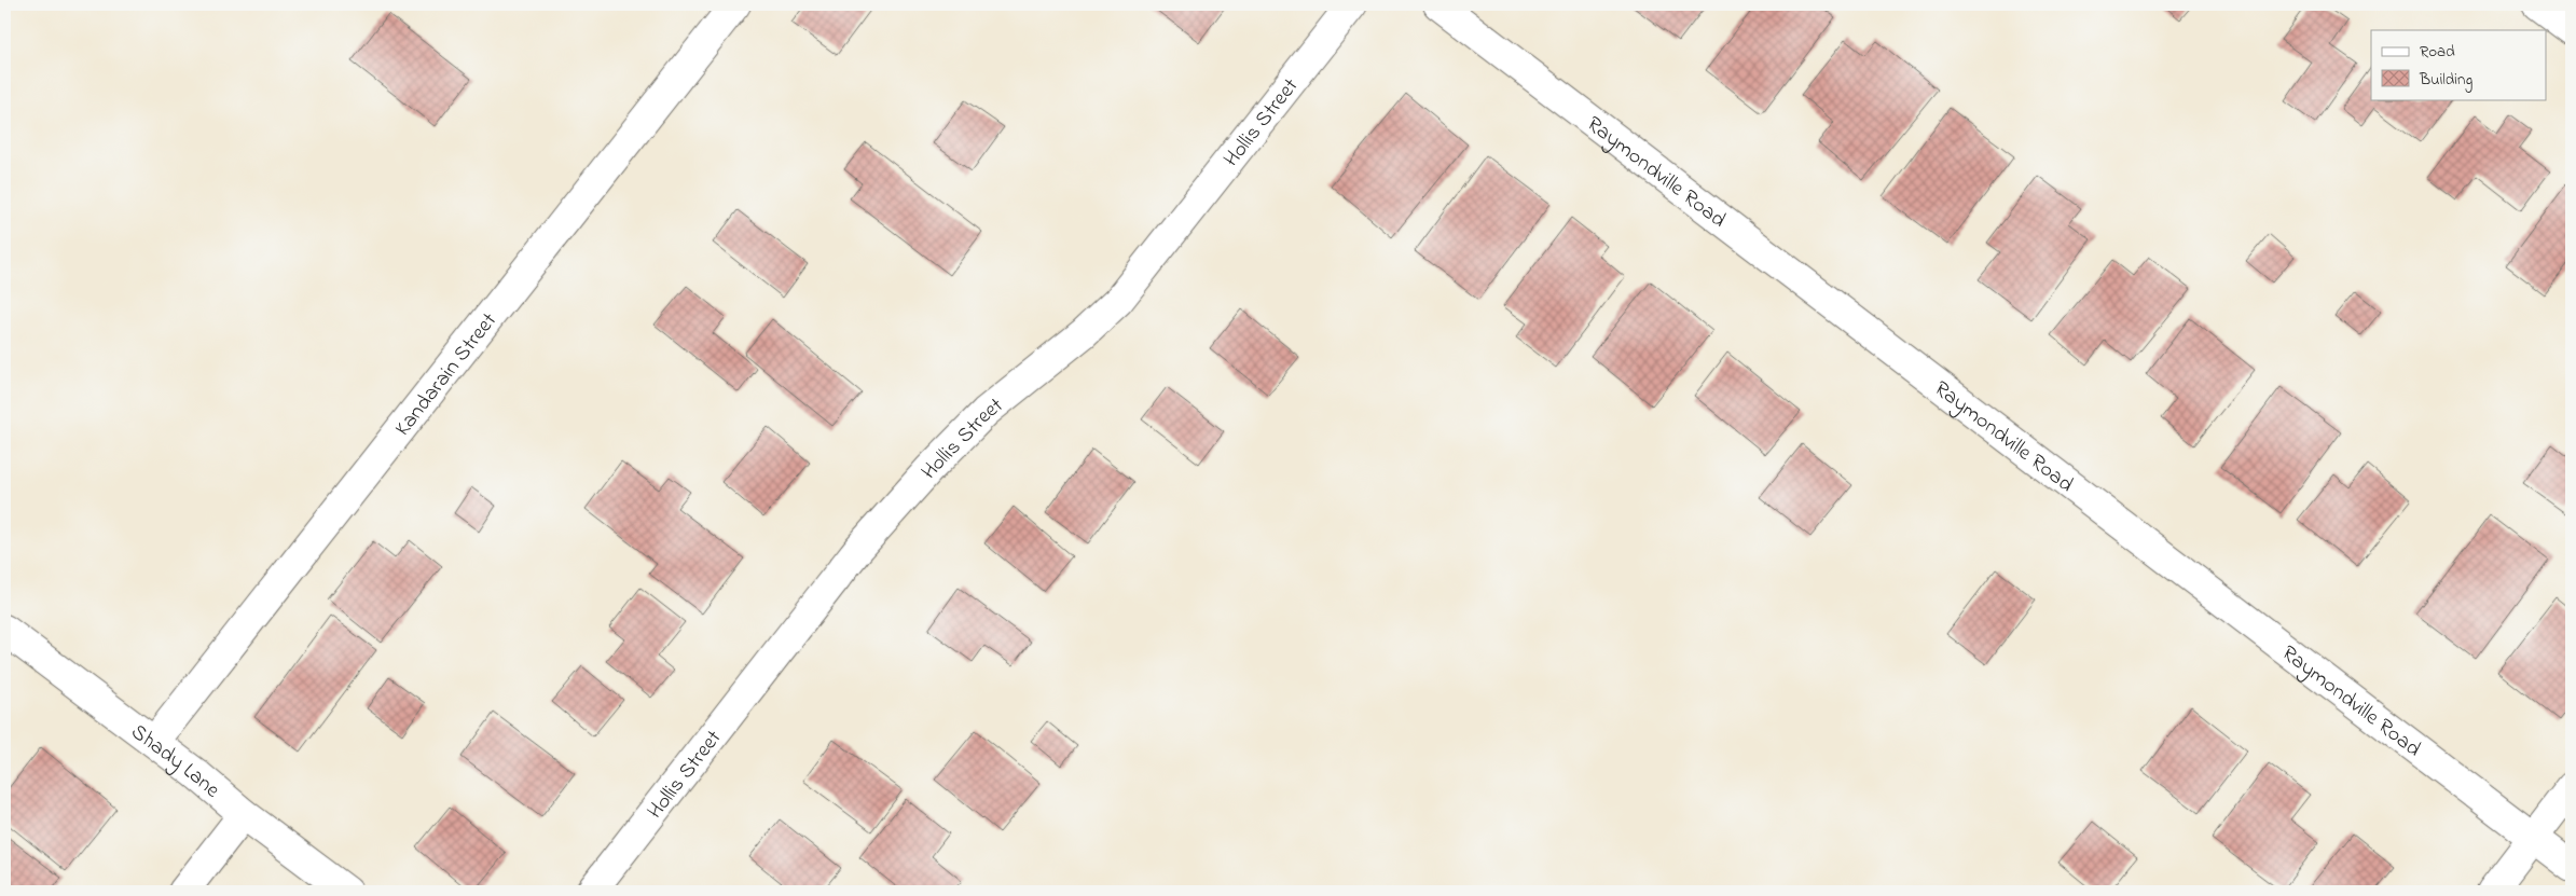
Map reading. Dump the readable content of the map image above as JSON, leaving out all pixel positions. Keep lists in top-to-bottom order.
{
  "streets": {
    "street": [
      "Hollis Street",
      "Raymondville Road",
      "Kandarain Street",
      "Shady Lane"
    ]
  },
  "crossings": [
    ["Kandarain Street", "Shady Lane"]
  ],
  "legend": ["Road", "Building"]
}
